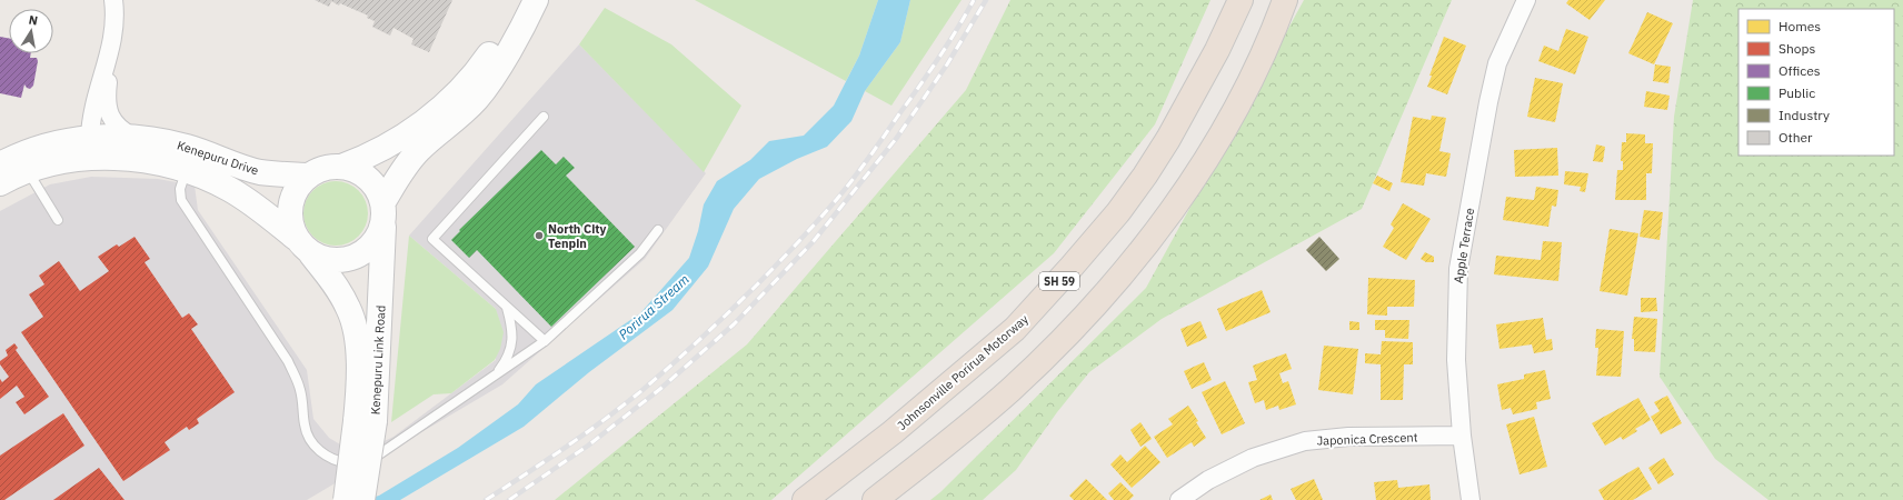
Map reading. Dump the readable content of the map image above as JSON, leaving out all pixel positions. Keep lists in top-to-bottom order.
{
  "streets": {
    "highway": ["SH 59", "Johnsonville Porirua Motorway"],
    "main road": ["Kenepuru Drive", "Kenepuru Link Road"],
    "street": ["Apple Terrace", "Japonica Crescent"]
  },
  "crossings": [
    ["Kenepuru Drive", "Kenepuru Link Road"],
    ["Apple Terrace", "Japonica Crescent"]
  ],
  "water": ["Porirua Stream"],
  "places": ["North City Tenpin"],
  "legend": [
    "Homes",
    "Shops",
    "Offices",
    "Public",
    "Industry",
    "Other"
  ],
  "north": "top"
}
